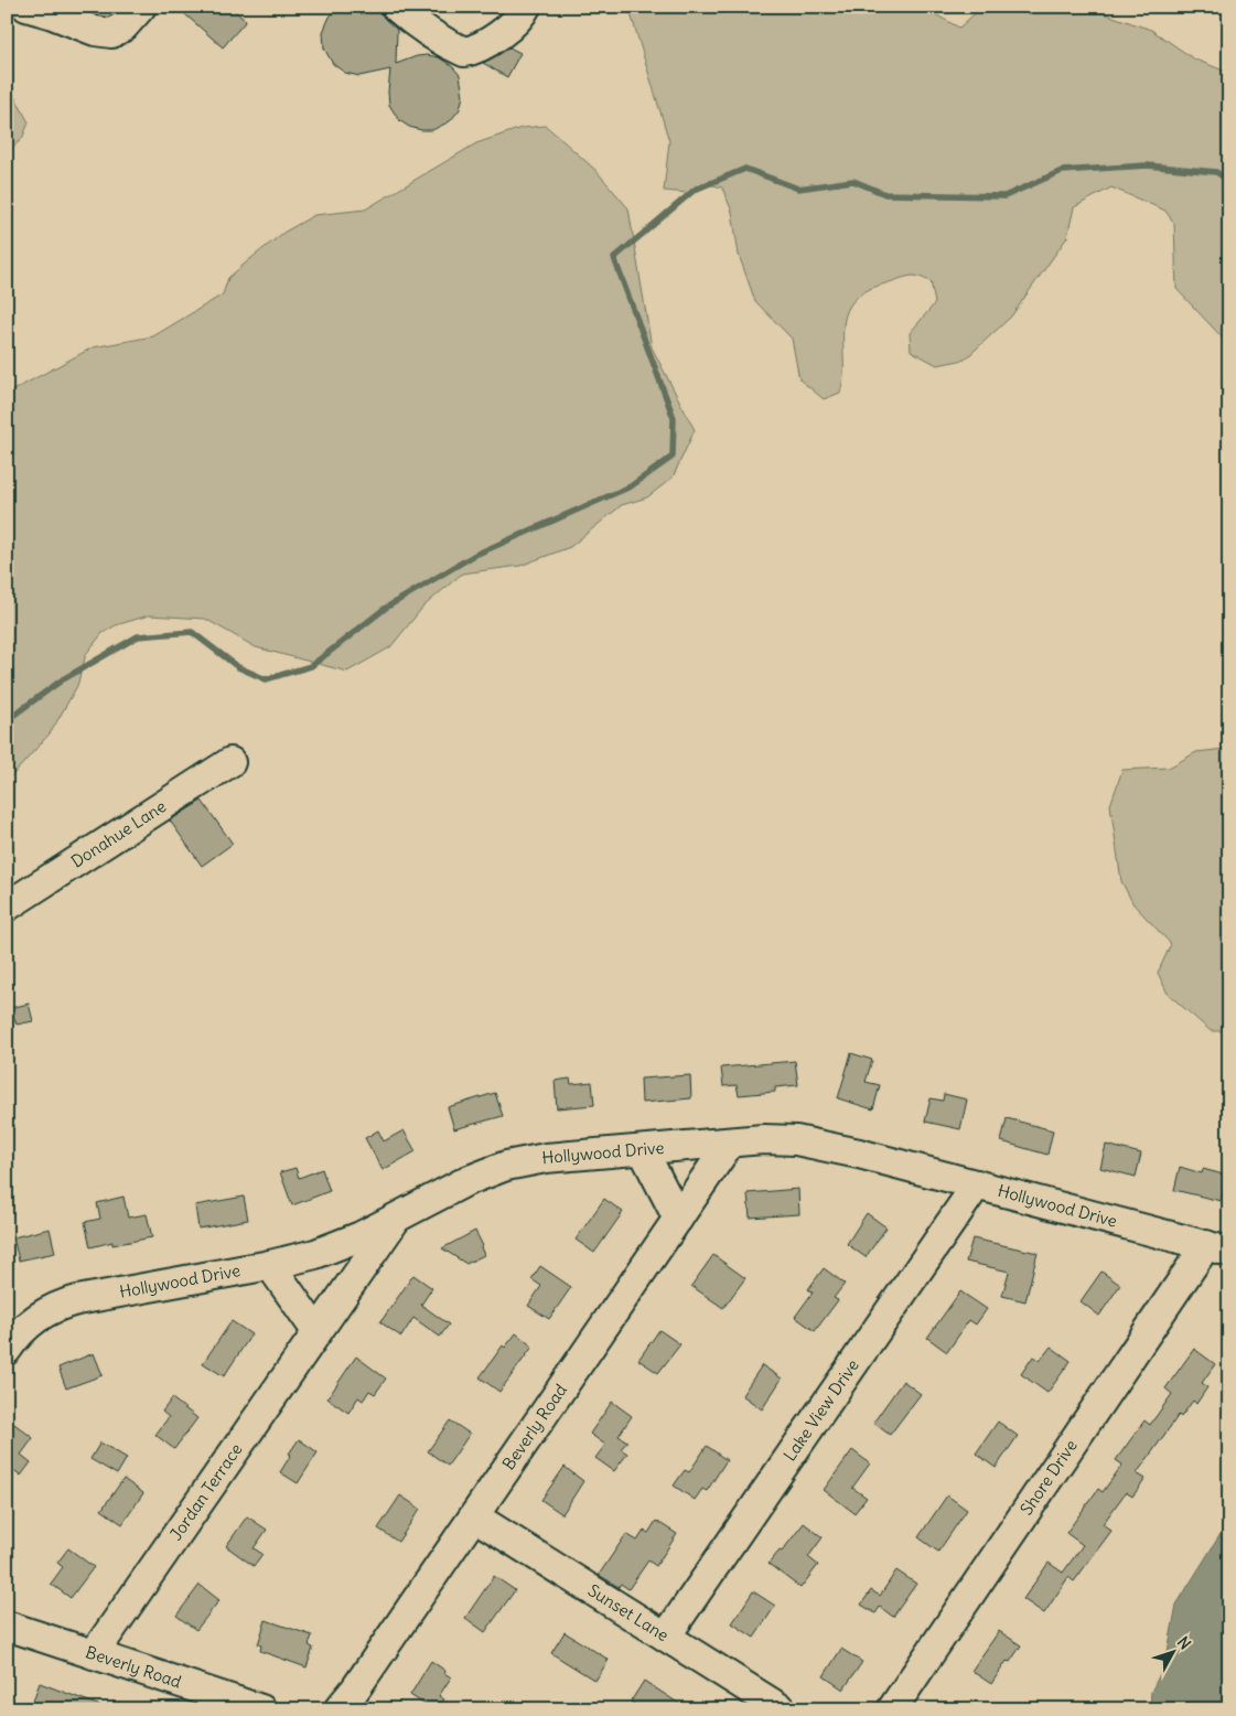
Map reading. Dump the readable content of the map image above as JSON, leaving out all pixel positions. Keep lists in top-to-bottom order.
{
  "streets": {
    "street": [
      "Donahue Lane",
      "Hollywood Drive",
      "Lake View Drive",
      "Beverly Road",
      "Shore Drive",
      "Jordan Terrace",
      "Sunset Lane"
    ]
  },
  "crossings": [
    ["Hollywood Drive", "Lake View Drive"],
    ["Hollywood Drive", "Beverly Road"],
    ["Hollywood Drive", "Shore Drive"],
    ["Hollywood Drive", "Jordan Terrace"],
    ["Lake View Drive", "Sunset Lane"],
    ["Beverly Road", "Jordan Terrace"],
    ["Beverly Road", "Sunset Lane"]
  ],
  "north": "top right"
}
